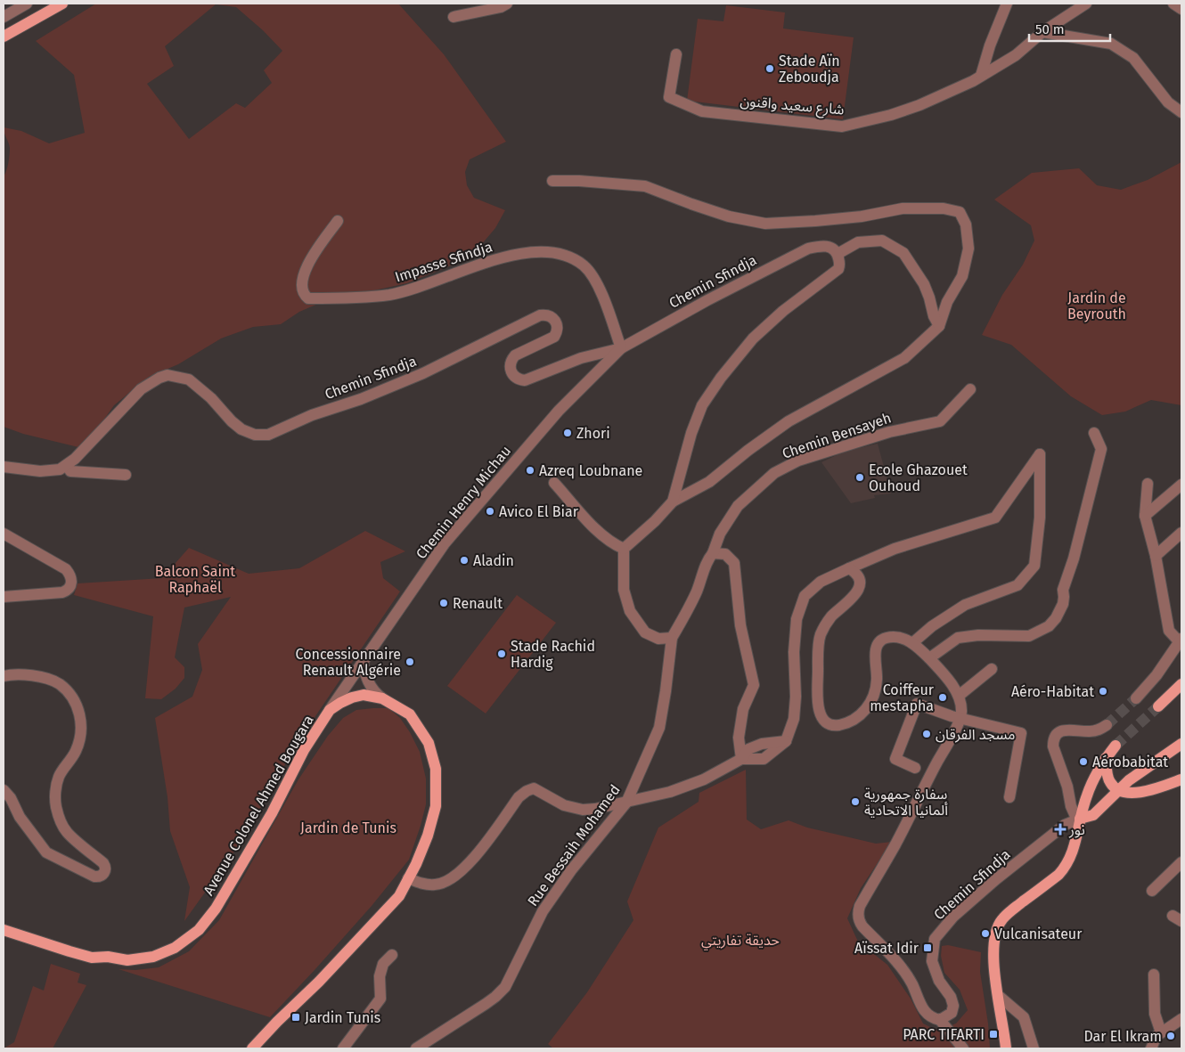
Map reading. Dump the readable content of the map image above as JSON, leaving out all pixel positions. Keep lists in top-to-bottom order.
{
  "streets": {
    "main road": ["Avenue Colonel Ahmed Bougara"],
    "street": [
      "شارع سعيد واقنون",
      "Impasse Sfindja",
      "Chemin Sfindja",
      "Chemin Bensayeh",
      "Chemin Henry Michau",
      "Rue Bessaih Mohamed"
    ]
  },
  "crossings": [
    ["Impasse Sfindja", "Chemin Sfindja"],
    ["Impasse Sfindja", "Chemin Henry Michau"],
    ["Chemin Sfindja", "Chemin Henry Michau"],
    ["Chemin Henry Michau", "Avenue Colonel Ahmed Bougara"]
  ],
  "parks": [
    "Jardin de Beyrouth",
    "Balcon Saint Raphaël",
    "Jardin de Tunis",
    "حديقة تفاريتي"
  ],
  "places": {
    "other": [
      "Stade Aïn Zeboudja",
      "Zhori",
      "Azreq Loubnane",
      "Ecole Ghazouet Ouhoud",
      "Avico El Biar",
      "Aladin",
      "Renault",
      "Stade Rachid Hardig",
      "Concessionnaire Renault Algérie",
      "Aéro-Habitat",
      "Coiffeur mestapha",
      "مسجد الفرقان",
      "Aérobabitat",
      "سفارة جمهورية ألمانيا الاتحادية",
      "Vulcanisateur",
      "Dar El Ikram"
    ],
    "health": ["نور"],
    "transit": ["Aïssat Idir", "Jardin Tunis", "PARC TIFARTI"]
  },
  "scale_bar": "50 m"
}
